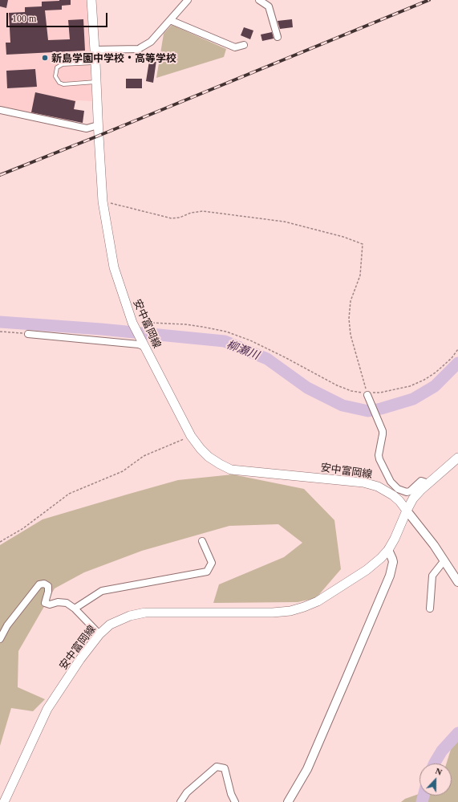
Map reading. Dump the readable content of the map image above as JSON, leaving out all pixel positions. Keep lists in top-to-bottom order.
{
  "streets": {
    "main road": ["安中富岡線"]
  },
  "water": ["柳瀬川"],
  "places": ["新島学園中学校・高等学校"],
  "scale_bar": "100 m",
  "north": "top"
}
